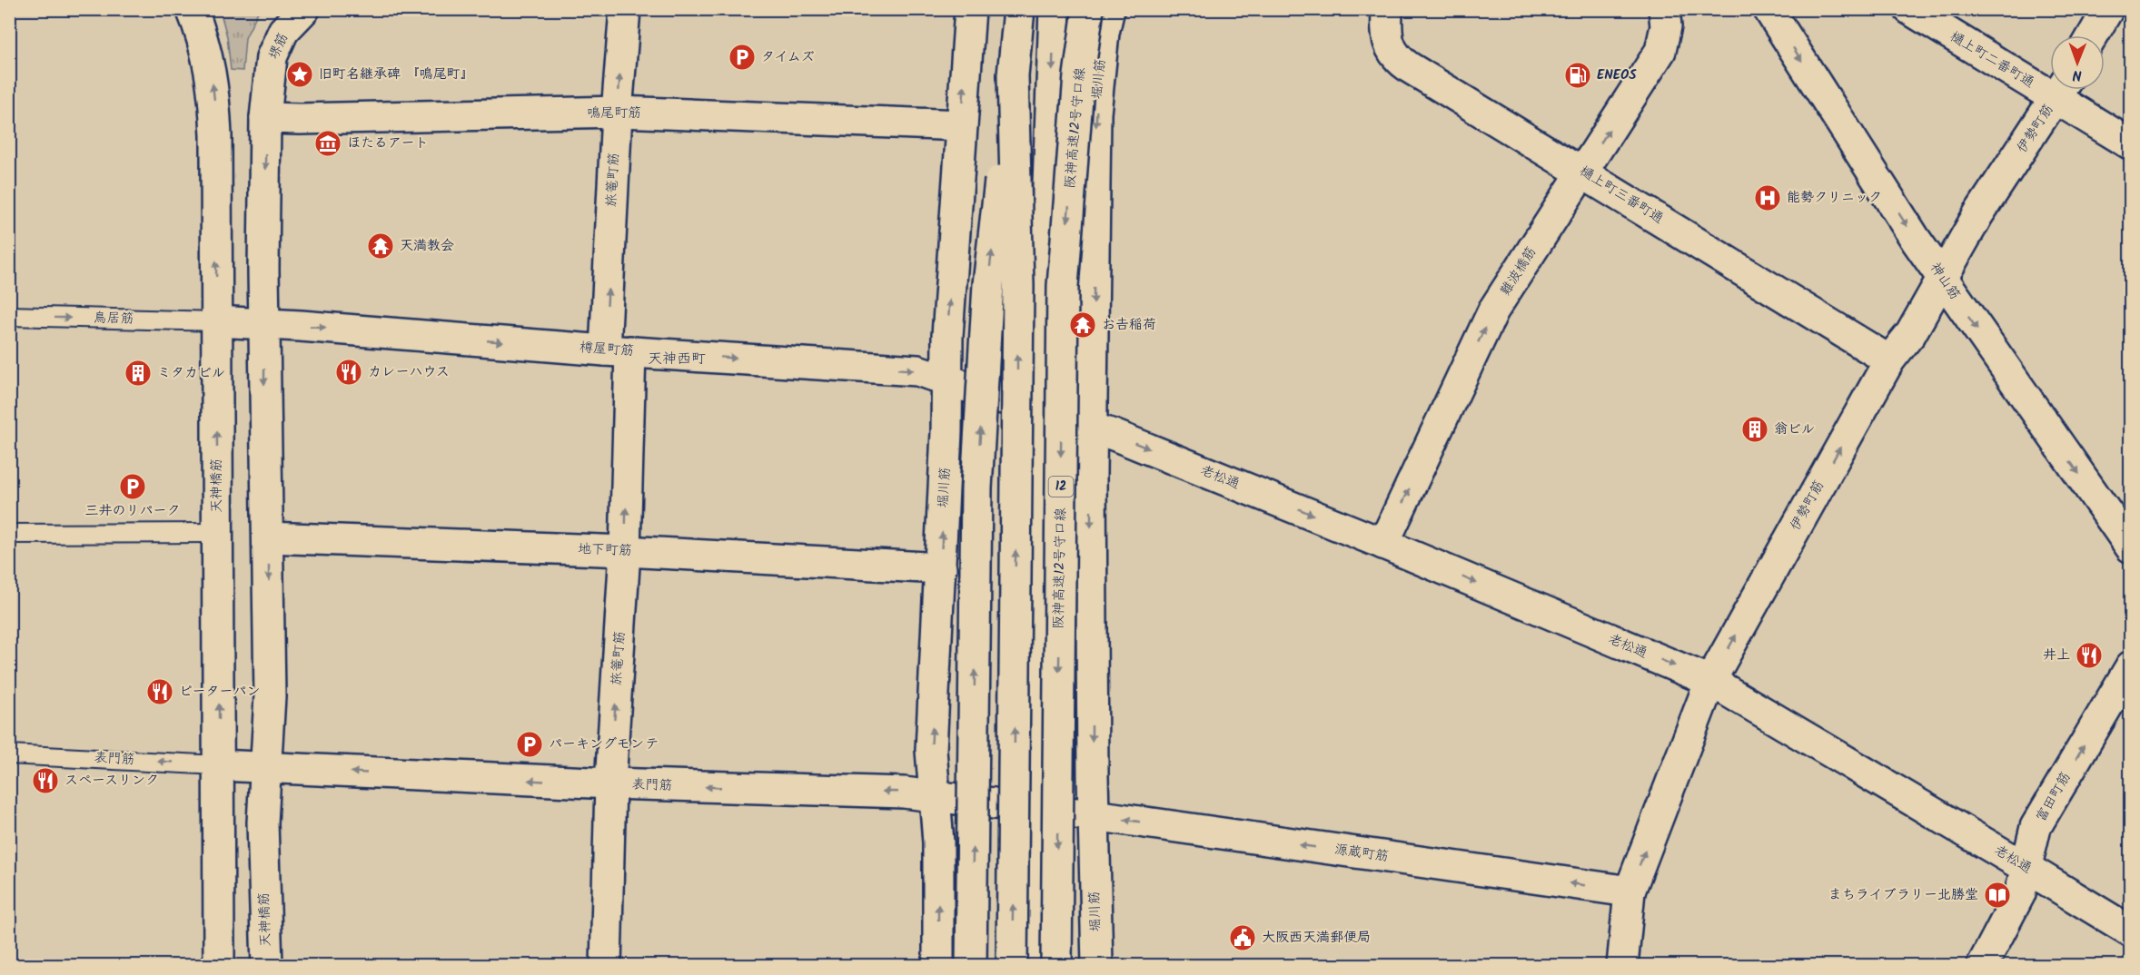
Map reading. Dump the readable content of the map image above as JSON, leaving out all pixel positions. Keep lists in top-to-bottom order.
{
  "streets": {
    "main road": [
      "堺筋",
      "樋上町二番町通",
      "堀川筋",
      "鳴尾町筋",
      "阪神高速12号守口線",
      "伊勢町筋",
      "旅篭町筋",
      "樋上町三番町通",
      "難波橋筋",
      "神山筋",
      "樽屋町筋",
      "老松通",
      "天神橋筋",
      "12",
      "地下町筋",
      "表門筋",
      "富田町筋",
      "源蔵町筋"
    ],
    "lane": ["鳥居筋"]
  },
  "crossings": [
    ["堺筋", "鳴尾町筋"],
    ["堺筋", "天神橋筋"],
    ["堀川筋", "鳴尾町筋"],
    ["堀川筋", "樽屋町筋"],
    ["堀川筋", "老松通"],
    ["堀川筋", "地下町筋"],
    ["堀川筋", "表門筋"],
    ["堀川筋", "源蔵町筋"],
    ["鳴尾町筋", "旅篭町筋"],
    ["鳴尾町筋", "天神橋筋"],
    ["伊勢町筋", "樋上町三番町通"],
    ["伊勢町筋", "神山筋"],
    ["伊勢町筋", "老松通"],
    ["伊勢町筋", "源蔵町筋"],
    ["旅篭町筋", "樽屋町筋"],
    ["旅篭町筋", "地下町筋"],
    ["旅篭町筋", "表門筋"],
    ["樋上町三番町通", "難波橋筋"],
    ["難波橋筋", "老松通"],
    ["鳥居筋", "樽屋町筋"],
    ["鳥居筋", "天神橋筋"],
    ["樽屋町筋", "老松通"],
    ["樽屋町筋", "天神橋筋"],
    ["老松通", "富田町筋"],
    ["天神橋筋", "地下町筋"],
    ["天神橋筋", "表門筋"],
    ["表門筋", "源蔵町筋"]
  ],
  "one_way": [
    "伊勢町筋",
    "旅篭町筋",
    "難波橋筋",
    "神山筋",
    "鳥居筋",
    "樽屋町筋",
    "老松通",
    "表門筋",
    "富田町筋",
    "源蔵町筋"
  ],
  "districts": ["天神西町"],
  "places": {
    "parking": ["タイムズ", "三井のリパーク", "パーキングモンテ"],
    "place": ["旧町名継承碑 『鳴尾町』"],
    "fuel station": ["ENEOS"],
    "museum": ["ほたるアート"],
    "hospital": ["能勢クリニック"],
    "temple": ["天満教会", "お𠮷稲荷"],
    "restaurant": [
      "カレーハウス",
      "井上",
      "ピーターパン",
      "スペースリンク"
    ],
    "building": ["ミタカビル", "翁ビル"],
    "library": ["まちライブラリー北勝堂"],
    "public building": ["大阪西天満郵便局"]
  },
  "north": "bottom"
}
